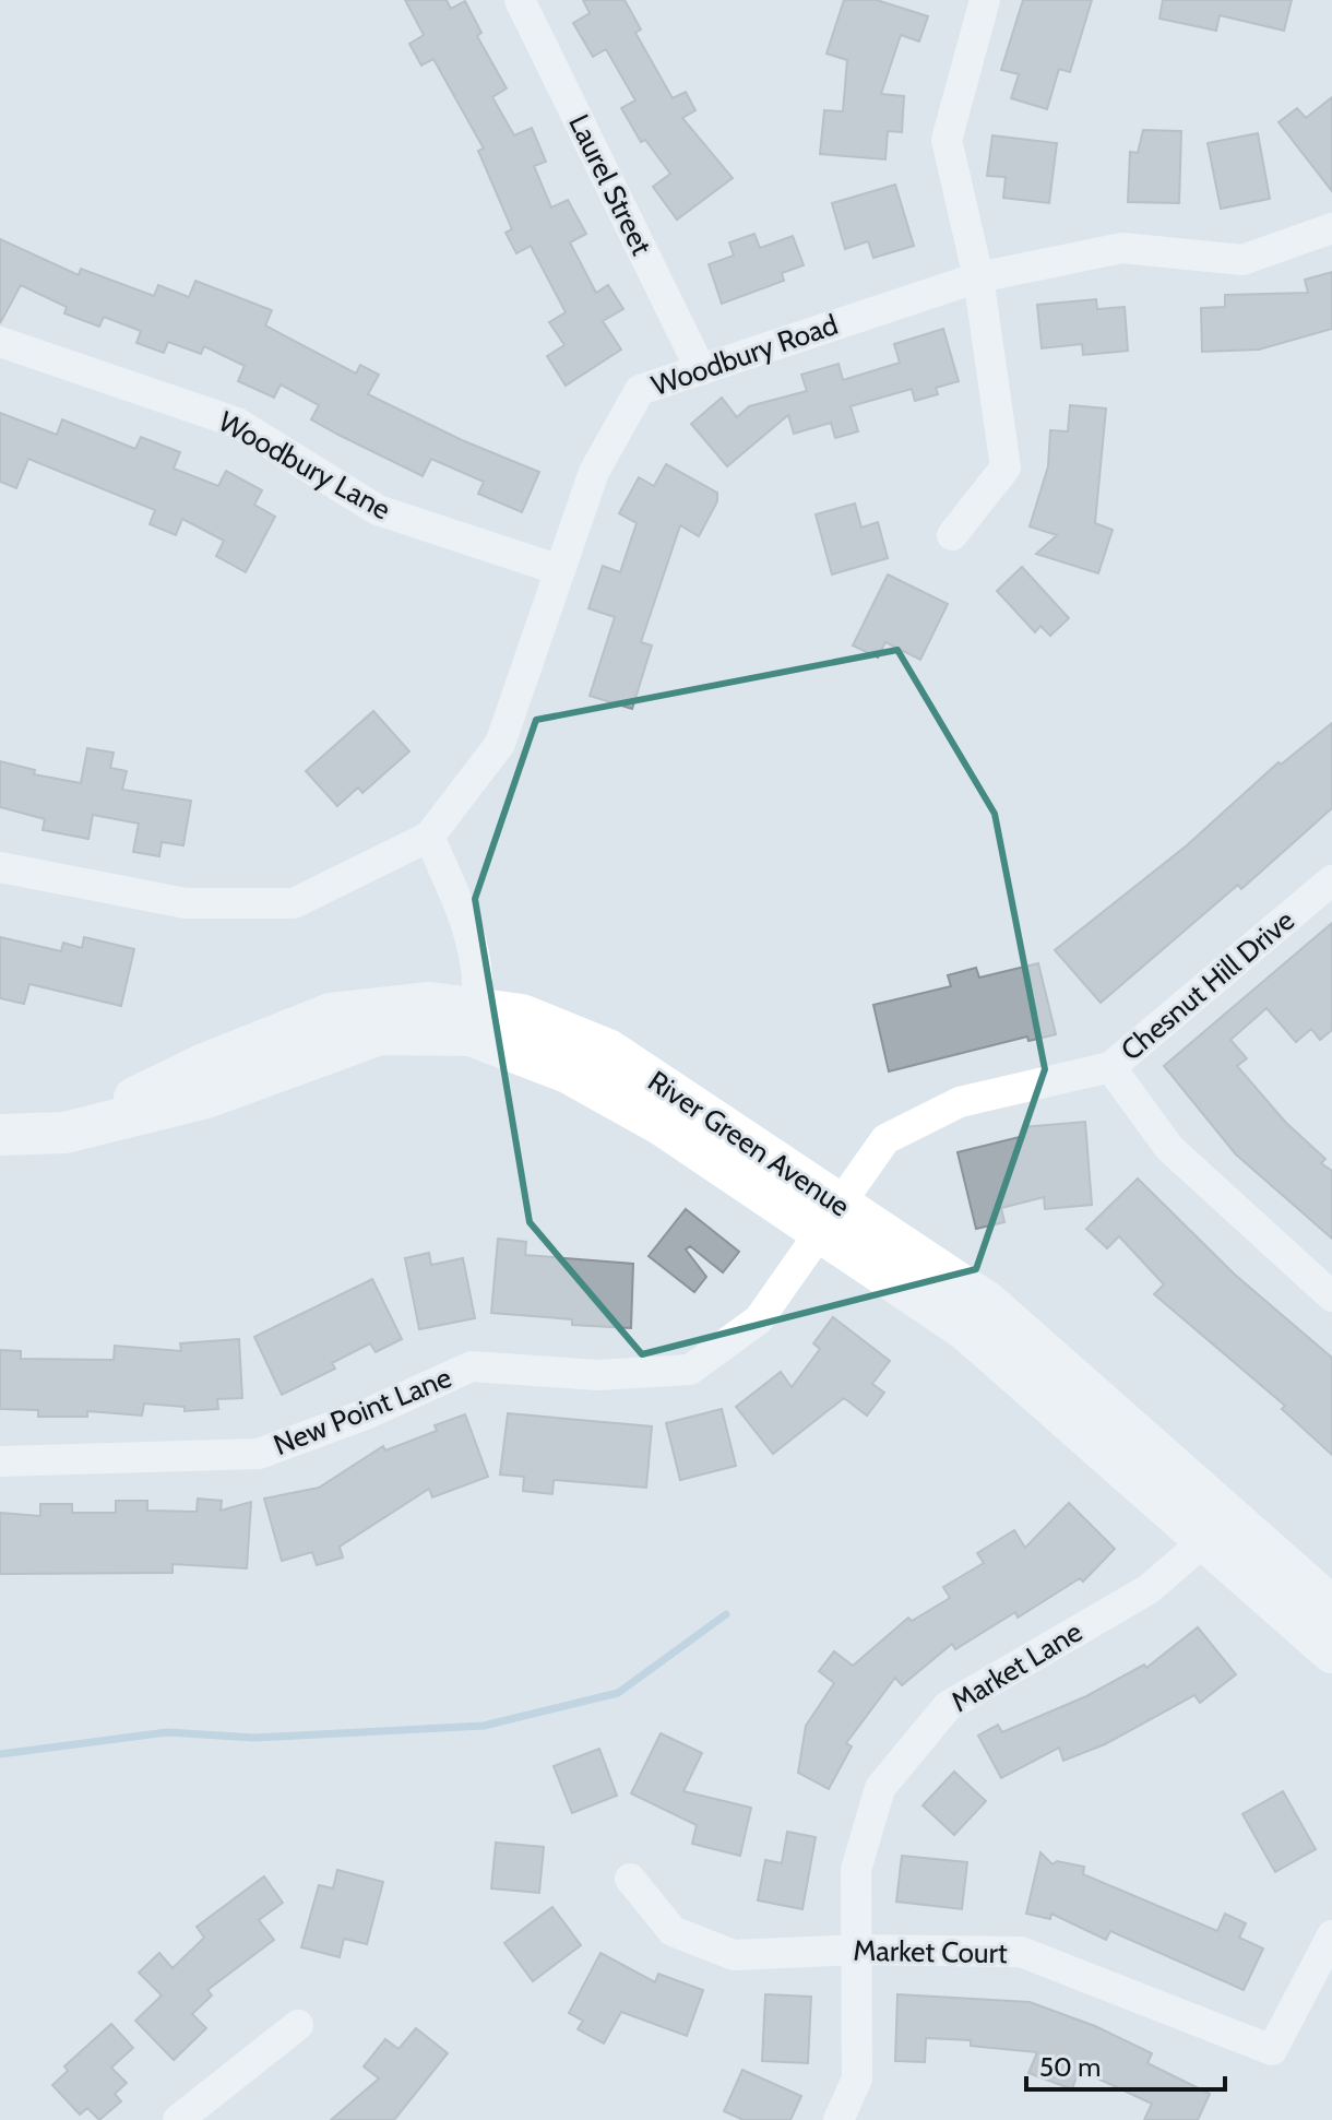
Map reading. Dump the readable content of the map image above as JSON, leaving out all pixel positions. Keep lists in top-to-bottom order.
{
  "streets": {
    "street": [
      "Laurel Street",
      "Woodbury Road",
      "Woodbury Lane",
      "Chesnut Hill Drive",
      "River Green Avenue",
      "New Point Lane",
      "Market Lane",
      "Market Court"
    ]
  },
  "crossings": [
    ["Laurel Street", "Woodbury Road"],
    ["Woodbury Road", "Woodbury Lane"],
    ["Chesnut Hill Drive", "River Green Avenue"],
    ["Chesnut Hill Drive", "New Point Lane"],
    ["River Green Avenue", "New Point Lane"],
    ["River Green Avenue", "Market Lane"],
    ["Market Lane", "Market Court"]
  ],
  "scale_bar": "50 m"
}
